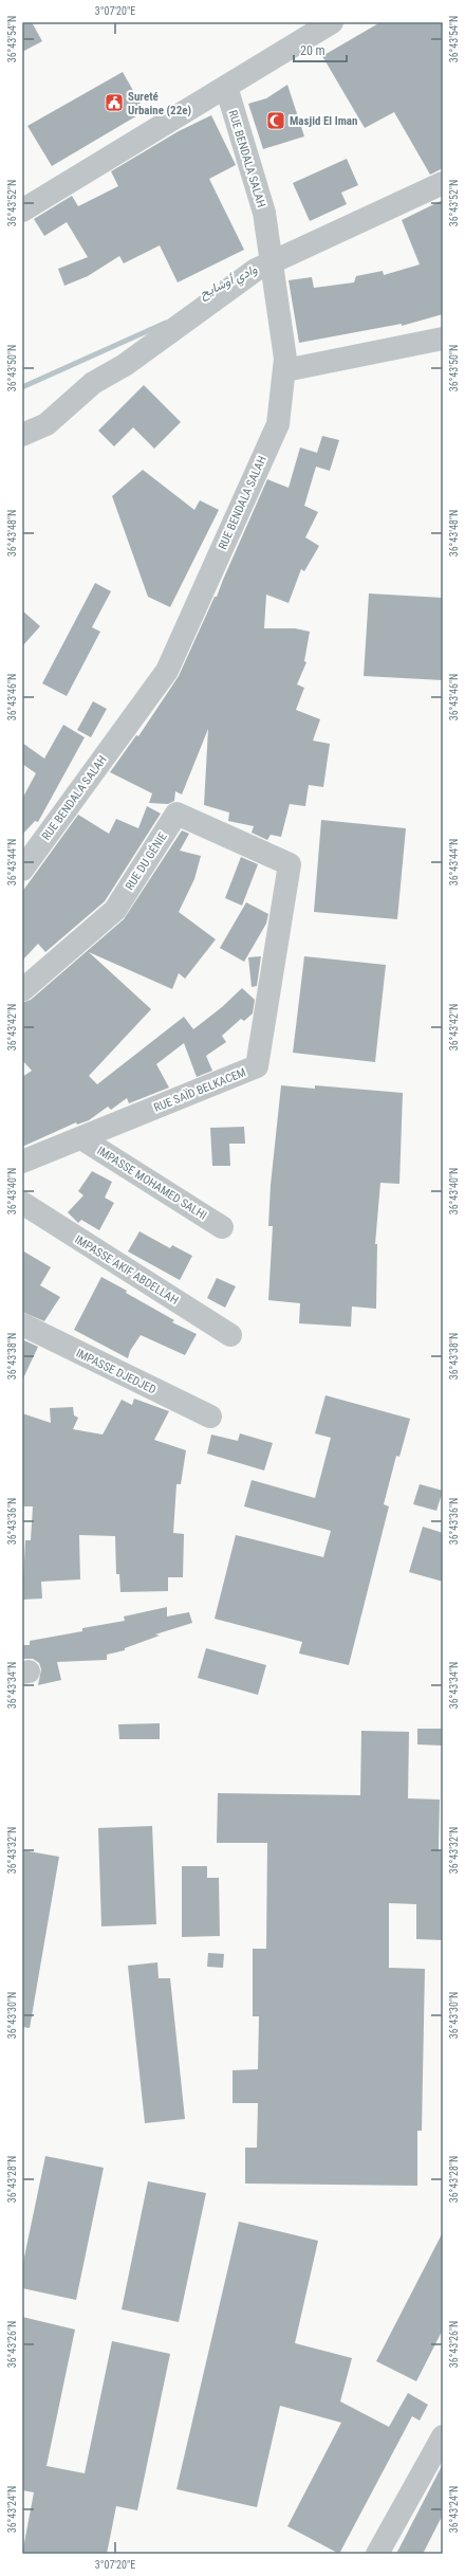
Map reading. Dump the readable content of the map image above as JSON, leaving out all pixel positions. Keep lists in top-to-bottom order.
{
  "streets": {
    "street": [
      "RUE BENDALA SALAH",
      "RUE DU GÉNIE",
      "RUE SAÏD BELKACEM",
      "IMPASSE MOHAMED SALHI",
      "IMPASSE AKIF ABDELLAH",
      "IMPASSE DJEDJED"
    ]
  },
  "crossings": [
    ["RUE DU GÉNIE", "RUE SAÏD BELKACEM"],
    ["RUE SAÏD BELKACEM", "IMPASSE MOHAMED SALHI"]
  ],
  "water": ["وادي أوشايح"],
  "places": {
    "public building": ["Sureté Urbaine (22e)"],
    "mosque": ["Masjid El Iman"]
  },
  "scale_bar": "20 m",
  "coordinates": [
    "3°07'20\"E",
    "36°43'54\"N",
    "36°43'52\"N",
    "36°43'50\"N",
    "36°43'48\"N",
    "36°43'46\"N",
    "36°43'44\"N",
    "36°43'42\"N",
    "36°43'40\"N",
    "36°43'38\"N",
    "36°43'36\"N",
    "36°43'34\"N",
    "36°43'32\"N",
    "36°43'30\"N",
    "36°43'28\"N",
    "36°43'26\"N",
    "36°43'24\"N"
  ]
}
